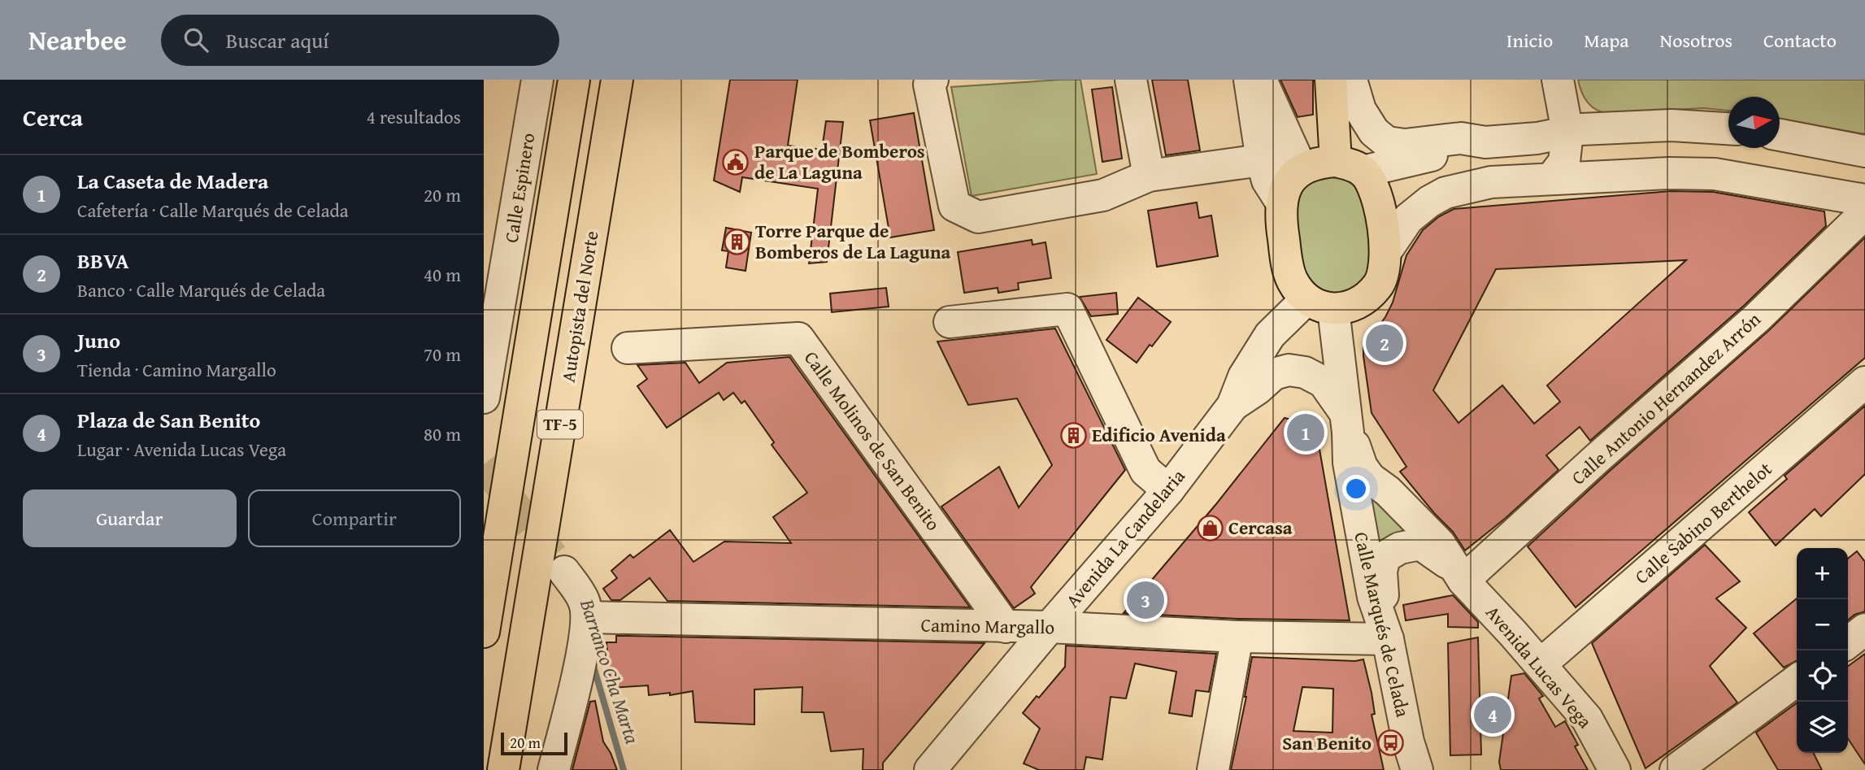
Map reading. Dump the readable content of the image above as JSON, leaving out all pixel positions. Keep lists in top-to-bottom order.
{
  "streets": {
    "main road": ["Autopista del Norte", "TF-5"],
    "street": [
      "Calle Espinero",
      "Calle Antonio Hernandez Arrón",
      "Calle Molinos de San Benito",
      "Calle Sabino Berthelot",
      "Avenida La Candelaria",
      "Calle Marqués de Celada",
      "Camino Margallo",
      "Avenida Lucas Vega"
    ]
  },
  "crossings": [
    ["Calle Antonio Hernandez Arrón", "Avenida Lucas Vega"],
    ["Calle Molinos de San Benito", "Camino Margallo"],
    ["Calle Sabino Berthelot", "Avenida Lucas Vega"],
    ["Avenida La Candelaria", "Calle Marqués de Celada"],
    ["Avenida La Candelaria", "Camino Margallo"],
    ["Calle Marqués de Celada", "Camino Margallo"],
    ["Calle Marqués de Celada", "Avenida Lucas Vega"],
    ["Camino Margallo", "Avenida Lucas Vega"]
  ],
  "water": ["Barranco Cha Marta"],
  "places": {
    "public building": ["Parque de Bomberos de La Laguna"],
    "building": ["Torre Parque de Bomberos de La Laguna", "Edificio Avenida"],
    "shop": ["Cercasa"],
    "bus stop": ["San Benito"]
  },
  "scale_bar": "20 m",
  "north": "right",
  "page": {
    "header": "Nearbee",
    "search": "Buscar aquí",
    "nav": [
      "Inicio",
      "Mapa",
      "Nosotros",
      "Contacto"
    ],
    "heading": ["Cerca", "4 resultados"],
    "list": [
      {
        "mark": "1",
        "name": "La Caseta de Madera",
        "note": "Cafetería · Calle Marqués de Celada",
        "value": "20 m"
      },
      {
        "mark": "2",
        "name": "BBVA",
        "note": "Banco · Calle Marqués de Celada",
        "value": "40 m"
      },
      {
        "mark": "3",
        "name": "Juno",
        "note": "Tienda · Camino Margallo",
        "value": "70 m"
      },
      {
        "mark": "4",
        "name": "Plaza de San Benito",
        "note": "Lugar · Avenida Lucas Vega",
        "value": "80 m"
      }
    ],
    "pins": [
      "2",
      "1",
      "3",
      "4"
    ],
    "buttons": ["Guardar", "Compartir"],
    "map_buttons": ["+", "−"],
    "scale": "20 m"
  }
}
